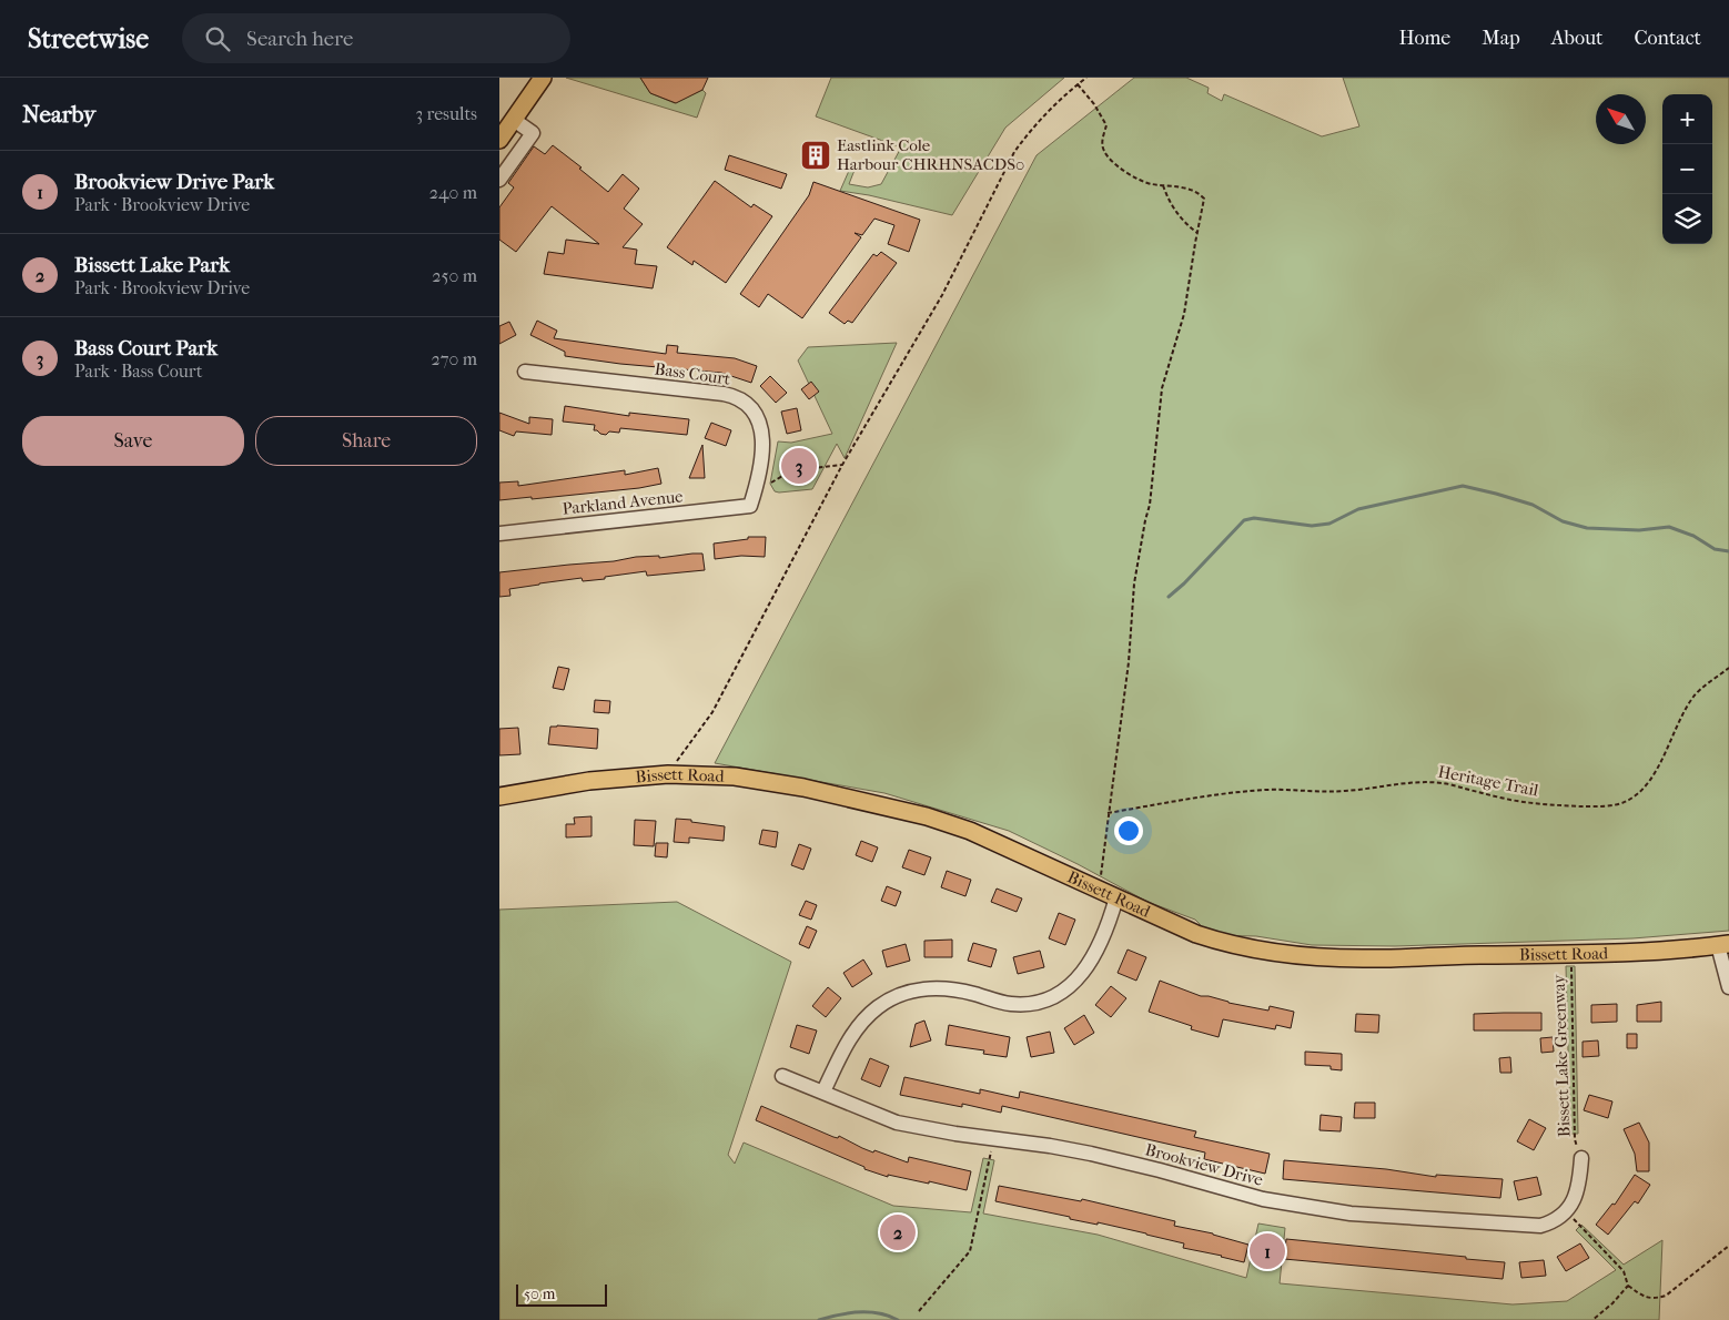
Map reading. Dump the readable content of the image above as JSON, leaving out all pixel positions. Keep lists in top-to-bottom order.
{
  "streets": {
    "main road": ["Bissett Road"],
    "street": ["Bass Court", "Parkland Avenue", "Brookview Drive"],
    "path": ["Heritage Trail", "Bissett Lake Greenway"]
  },
  "crossings": [
    ["Bass Court", "Parkland Avenue"],
    ["Bissett Road", "Bissett Lake Greenway"]
  ],
  "places": {
    "building": ["Eastlink Cole Harbour CHRHNSACDS0"]
  },
  "scale_bar": "50 m",
  "north": "top left",
  "page": {
    "header": "Streetwise",
    "search": "Search here",
    "nav": [
      "Home",
      "Map",
      "About",
      "Contact"
    ],
    "heading": ["Nearby", "3 results"],
    "map_buttons": ["+", "−"],
    "list": [
      {
        "mark": "1",
        "name": "Brookview Drive Park",
        "note": "Park · Brookview Drive",
        "value": "240 m"
      },
      {
        "mark": "2",
        "name": "Bissett Lake Park",
        "note": "Park · Brookview Drive",
        "value": "250 m"
      },
      {
        "mark": "3",
        "name": "Bass Court Park",
        "note": "Park · Bass Court",
        "value": "270 m"
      }
    ],
    "buttons": ["Save", "Share"],
    "pins": ["3", "2", "1"],
    "scale": "50 m"
  }
}
